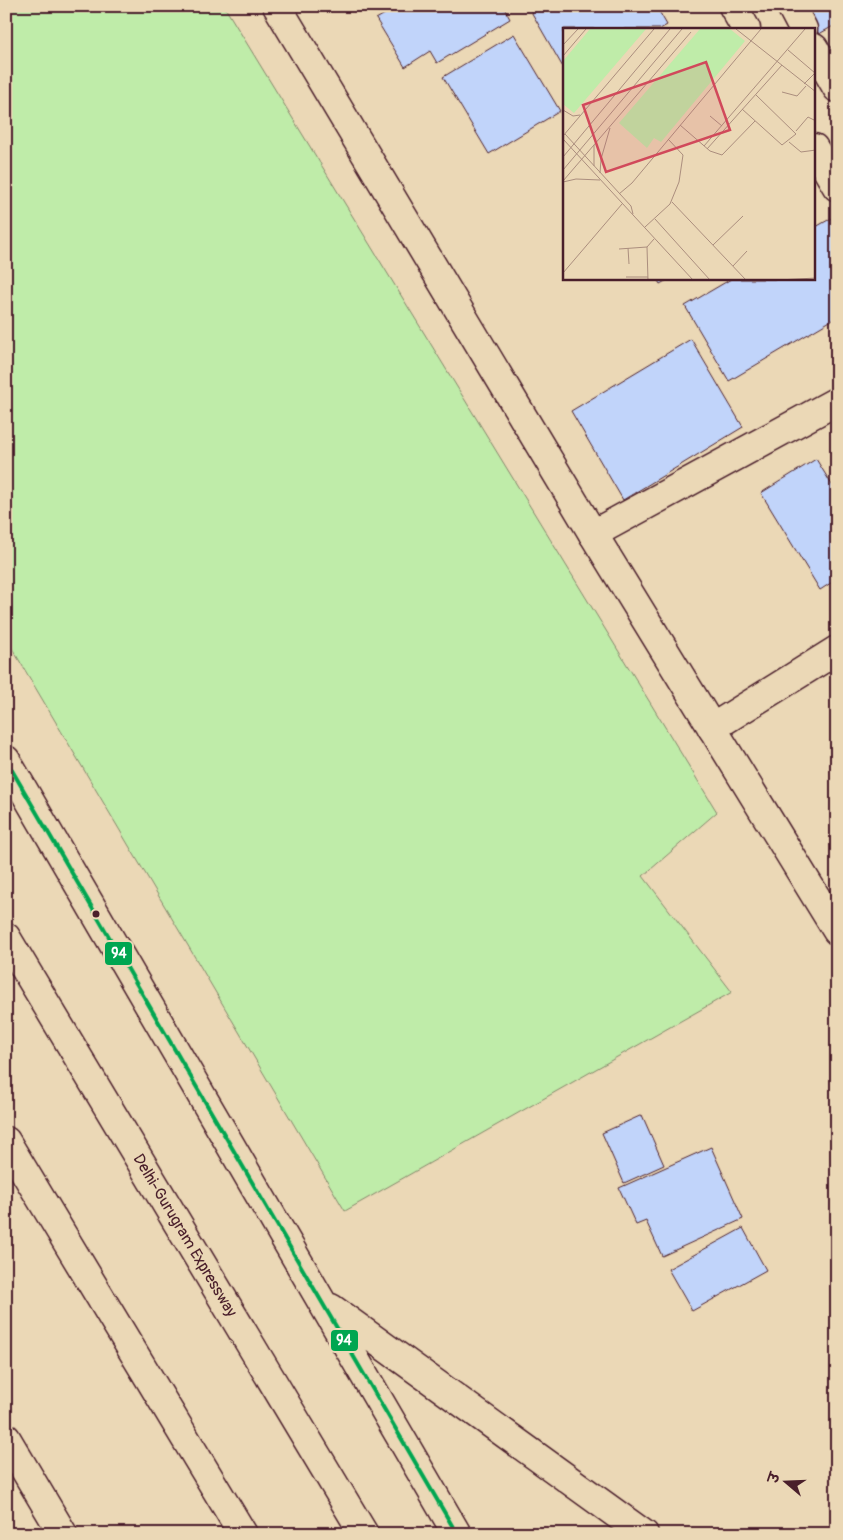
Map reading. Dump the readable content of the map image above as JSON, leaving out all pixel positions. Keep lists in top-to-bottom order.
{
  "streets": {
    "main road": ["Delhi-Gurugram Expressway"]
  },
  "lines": ["transit line 94"],
  "north": "left"
}
